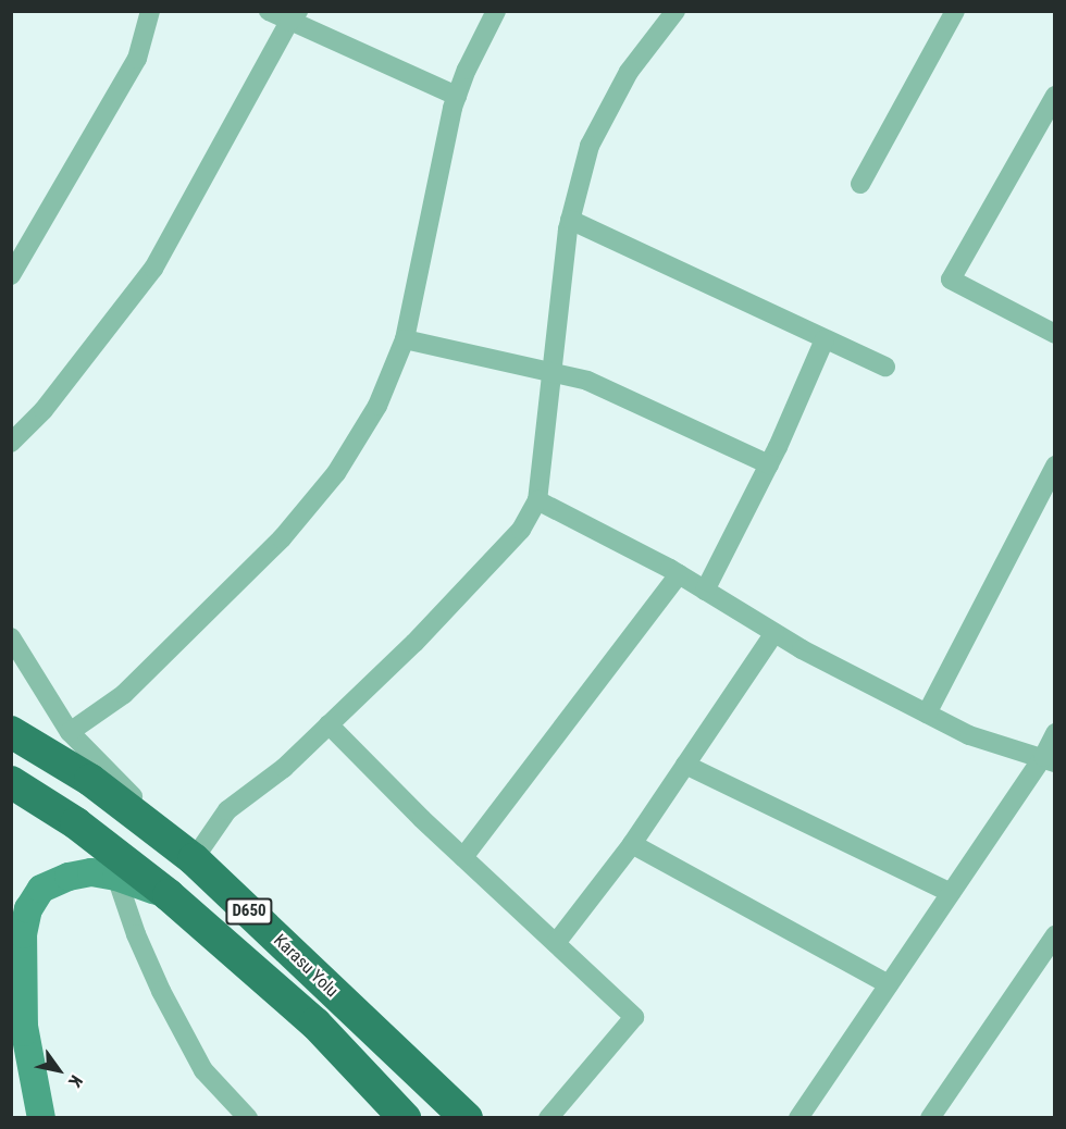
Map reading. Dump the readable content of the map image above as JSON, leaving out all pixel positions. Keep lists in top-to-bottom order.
{
  "streets": {
    "highway": ["D650", "Karasu Yolu"]
  },
  "north": "bottom right"
}
